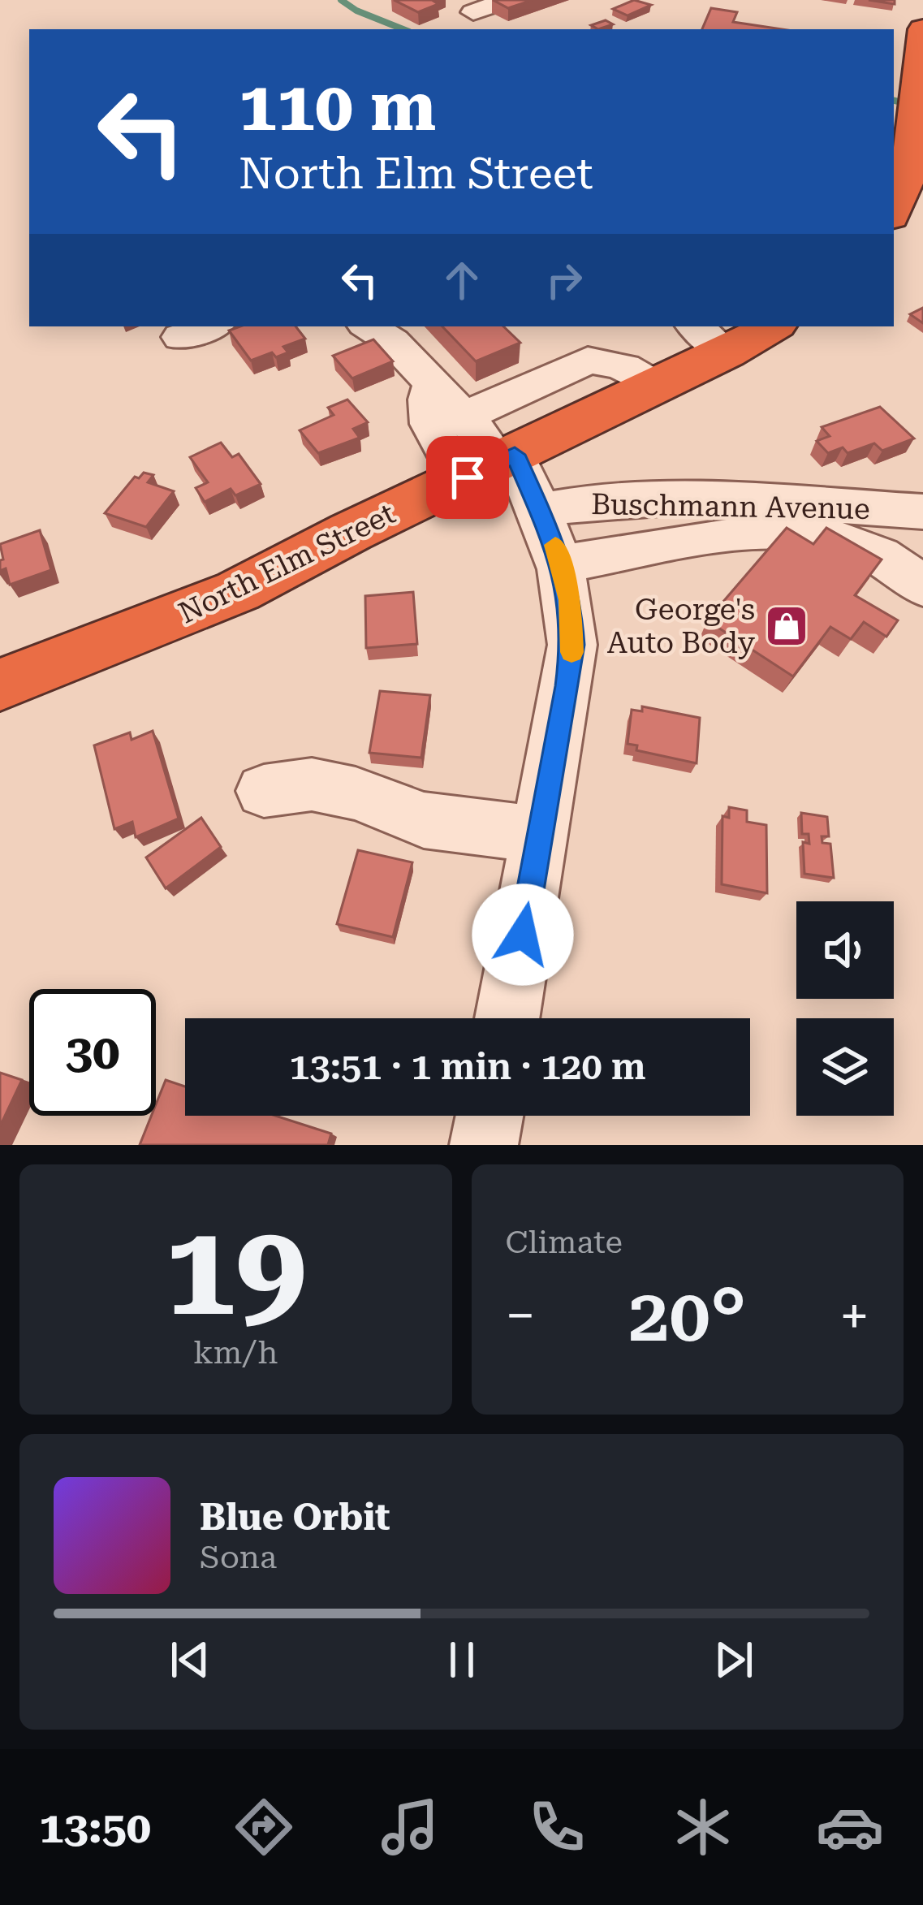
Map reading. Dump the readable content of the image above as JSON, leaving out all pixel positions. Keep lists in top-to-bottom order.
{
  "streets": {
    "highway": ["North Elm Street"],
    "street": ["Buschmann Avenue"]
  },
  "places": {
    "shop": ["George's Auto Body"]
  },
  "page": {
    "turn": ["110 m", "North Elm Street"],
    "limit": "30",
    "trip": "13:51 · 1 min · 120 m",
    "tile": [
      ["19", "km/h"],
      "Climate"
    ],
    "heat": ["−", "20°", "+"],
    "song": ["Blue Orbit", "Sona"],
    "tabs": "13:50"
  }
}
